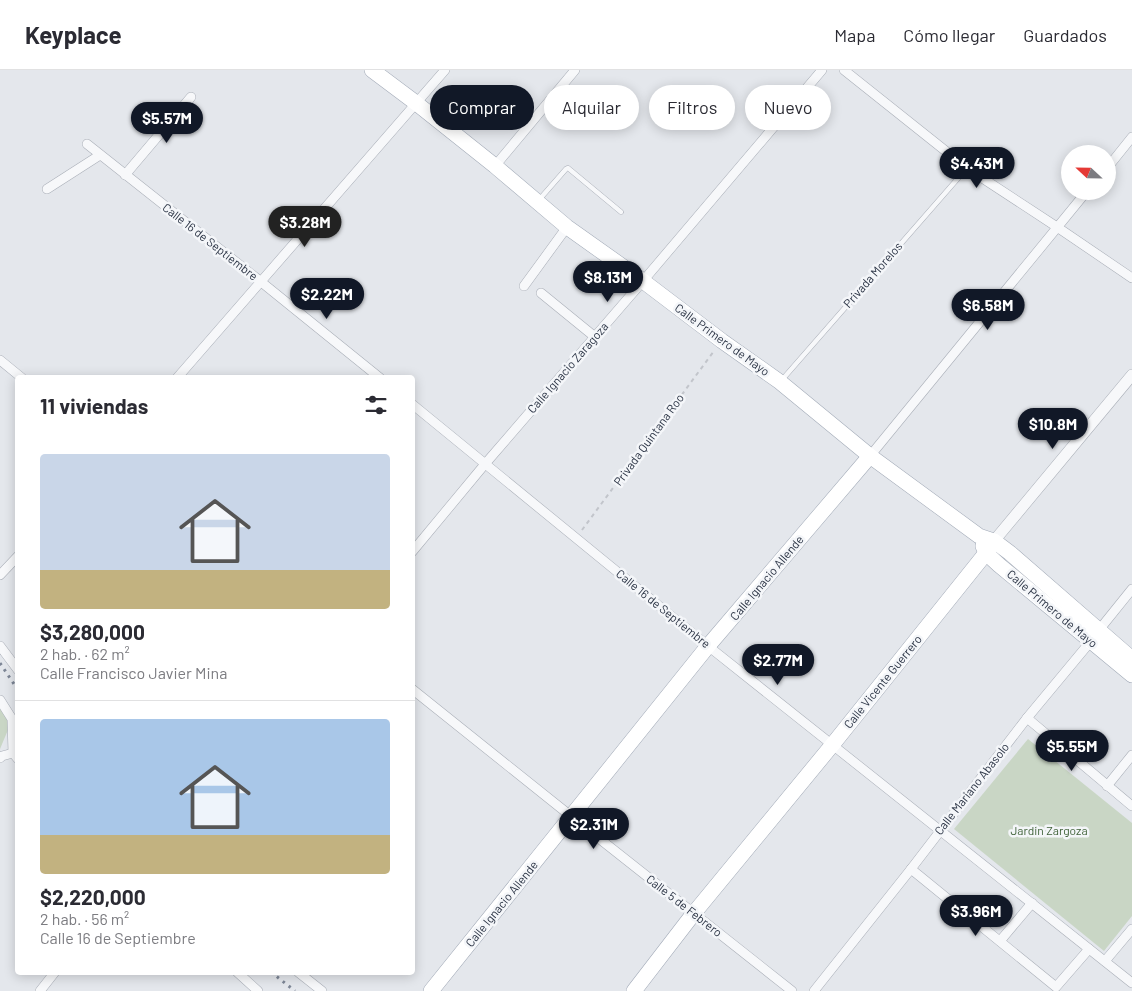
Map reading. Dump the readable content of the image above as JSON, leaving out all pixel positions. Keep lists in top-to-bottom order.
{
  "streets": {
    "main road": ["Calle Primero de Mayo", "Calle Ignacio Allende", "Calle Vicente Guerrero"],
    "street": [
      "Calle 16 de Septiembre",
      "Calle Ignacio Zaragoza",
      "Calle Mariano Abasolo",
      "Calle 5 de Febrero"
    ],
    "lane": ["Privada Morelos"],
    "path": ["Privada Quintana Roo"]
  },
  "crossings": [
    ["Calle 16 de Septiembre", "Calle Ignacio Zaragoza"],
    ["Calle 16 de Septiembre", "Privada Quintana Roo"],
    ["Calle 16 de Septiembre", "Calle Ignacio Allende"],
    ["Calle 16 de Septiembre", "Calle Vicente Guerrero"],
    ["Calle 16 de Septiembre", "Calle Mariano Abasolo"],
    ["Privada Morelos", "Calle Primero de Mayo"],
    ["Calle Primero de Mayo", "Calle Ignacio Zaragoza"],
    ["Calle Primero de Mayo", "Privada Quintana Roo"],
    ["Calle Primero de Mayo", "Calle Ignacio Allende"],
    ["Calle Primero de Mayo", "Calle Vicente Guerrero"],
    ["Calle Primero de Mayo", "Calle Mariano Abasolo"],
    ["Calle Ignacio Allende", "Calle 5 de Febrero"],
    ["Calle Vicente Guerrero", "Calle 5 de Febrero"]
  ],
  "parks": ["Jardin Zargoza"],
  "north": "left",
  "page": {
    "header": "Keyplace",
    "nav": ["Mapa", "Cómo llegar", "Guardados"],
    "chip": [
      "Comprar",
      "Alquilar",
      "Filtros",
      "Nuevo"
    ],
    "price": [
      "$5.57M",
      "$4.43M",
      "$3.28M",
      "$8.13M",
      "$2.22M",
      "$6.58M",
      "$10.8M",
      "$2.77M",
      "$5.55M",
      "$2.31M",
      "$3.96M"
    ],
    "heading": "11 viviendas",
    "list": [
      {
        "name": "$3,280,000",
        "note": "2 hab. · 62 m² · Calle Francisco Javier Mina"
      },
      {
        "name": "$2,220,000",
        "note": "2 hab. · 56 m² · Calle 16 de Septiembre"
      }
    ]
  }
}
